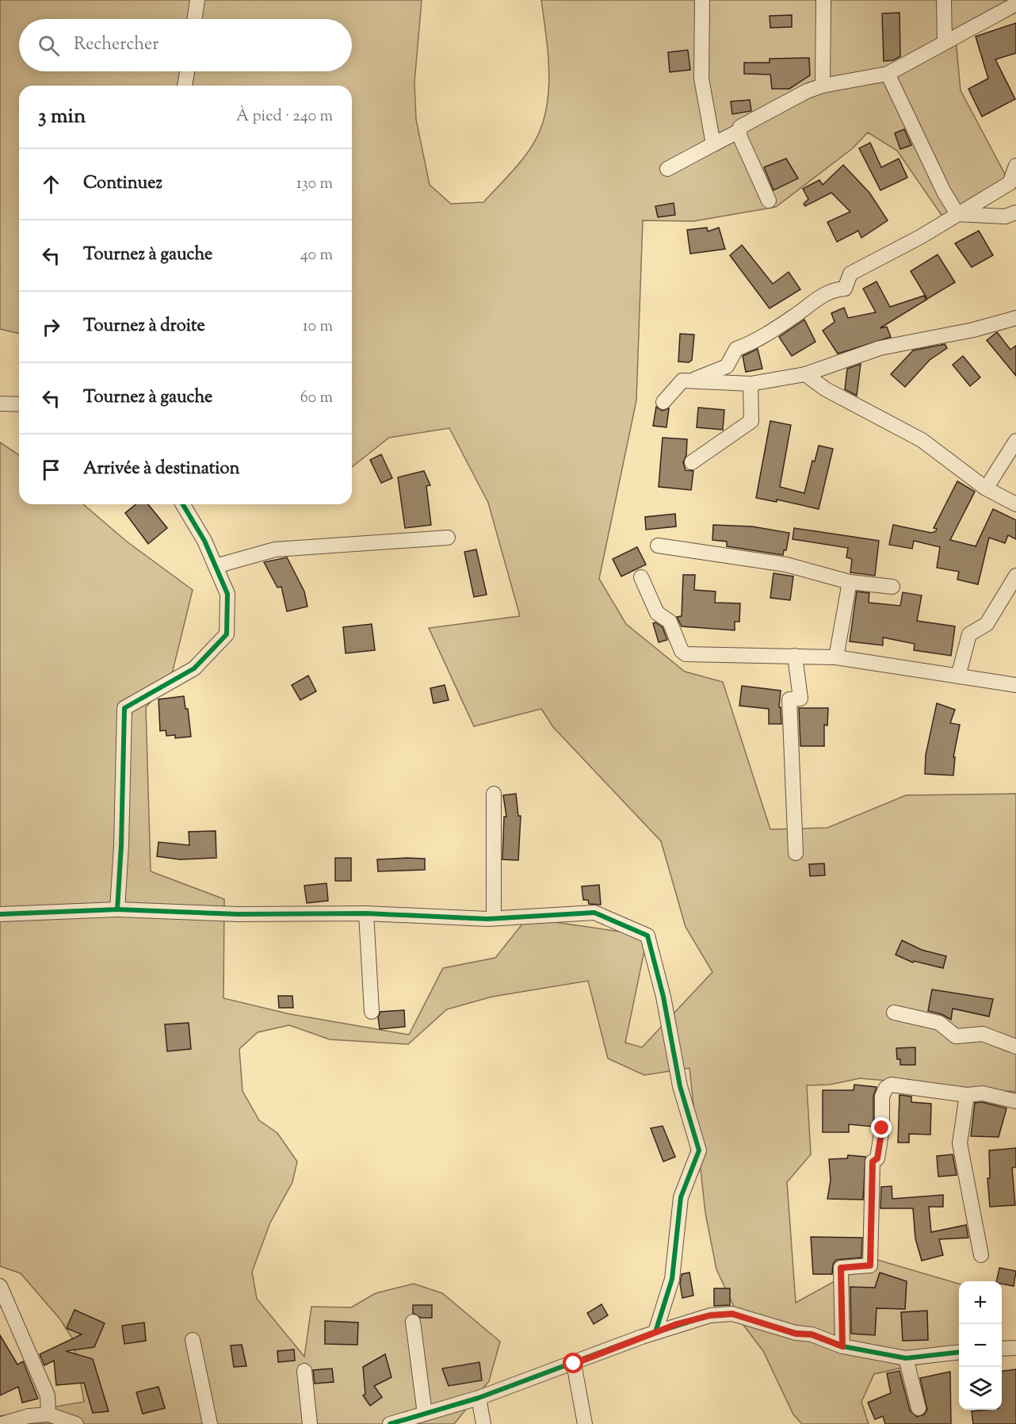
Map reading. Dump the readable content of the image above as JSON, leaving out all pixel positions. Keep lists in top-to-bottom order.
{
  "page": {
    "search": "Rechercher",
    "heading": ["3 min", "À pied · 240 m"],
    "list": [
      ["Continuez", "130 m"],
      ["Tournez à gauche", "40 m"],
      ["Tournez à droite", "10 m"],
      ["Tournez à gauche", "60 m"],
      "Arrivée à destination"
    ],
    "map_buttons": ["+", "−"]
  }
}
